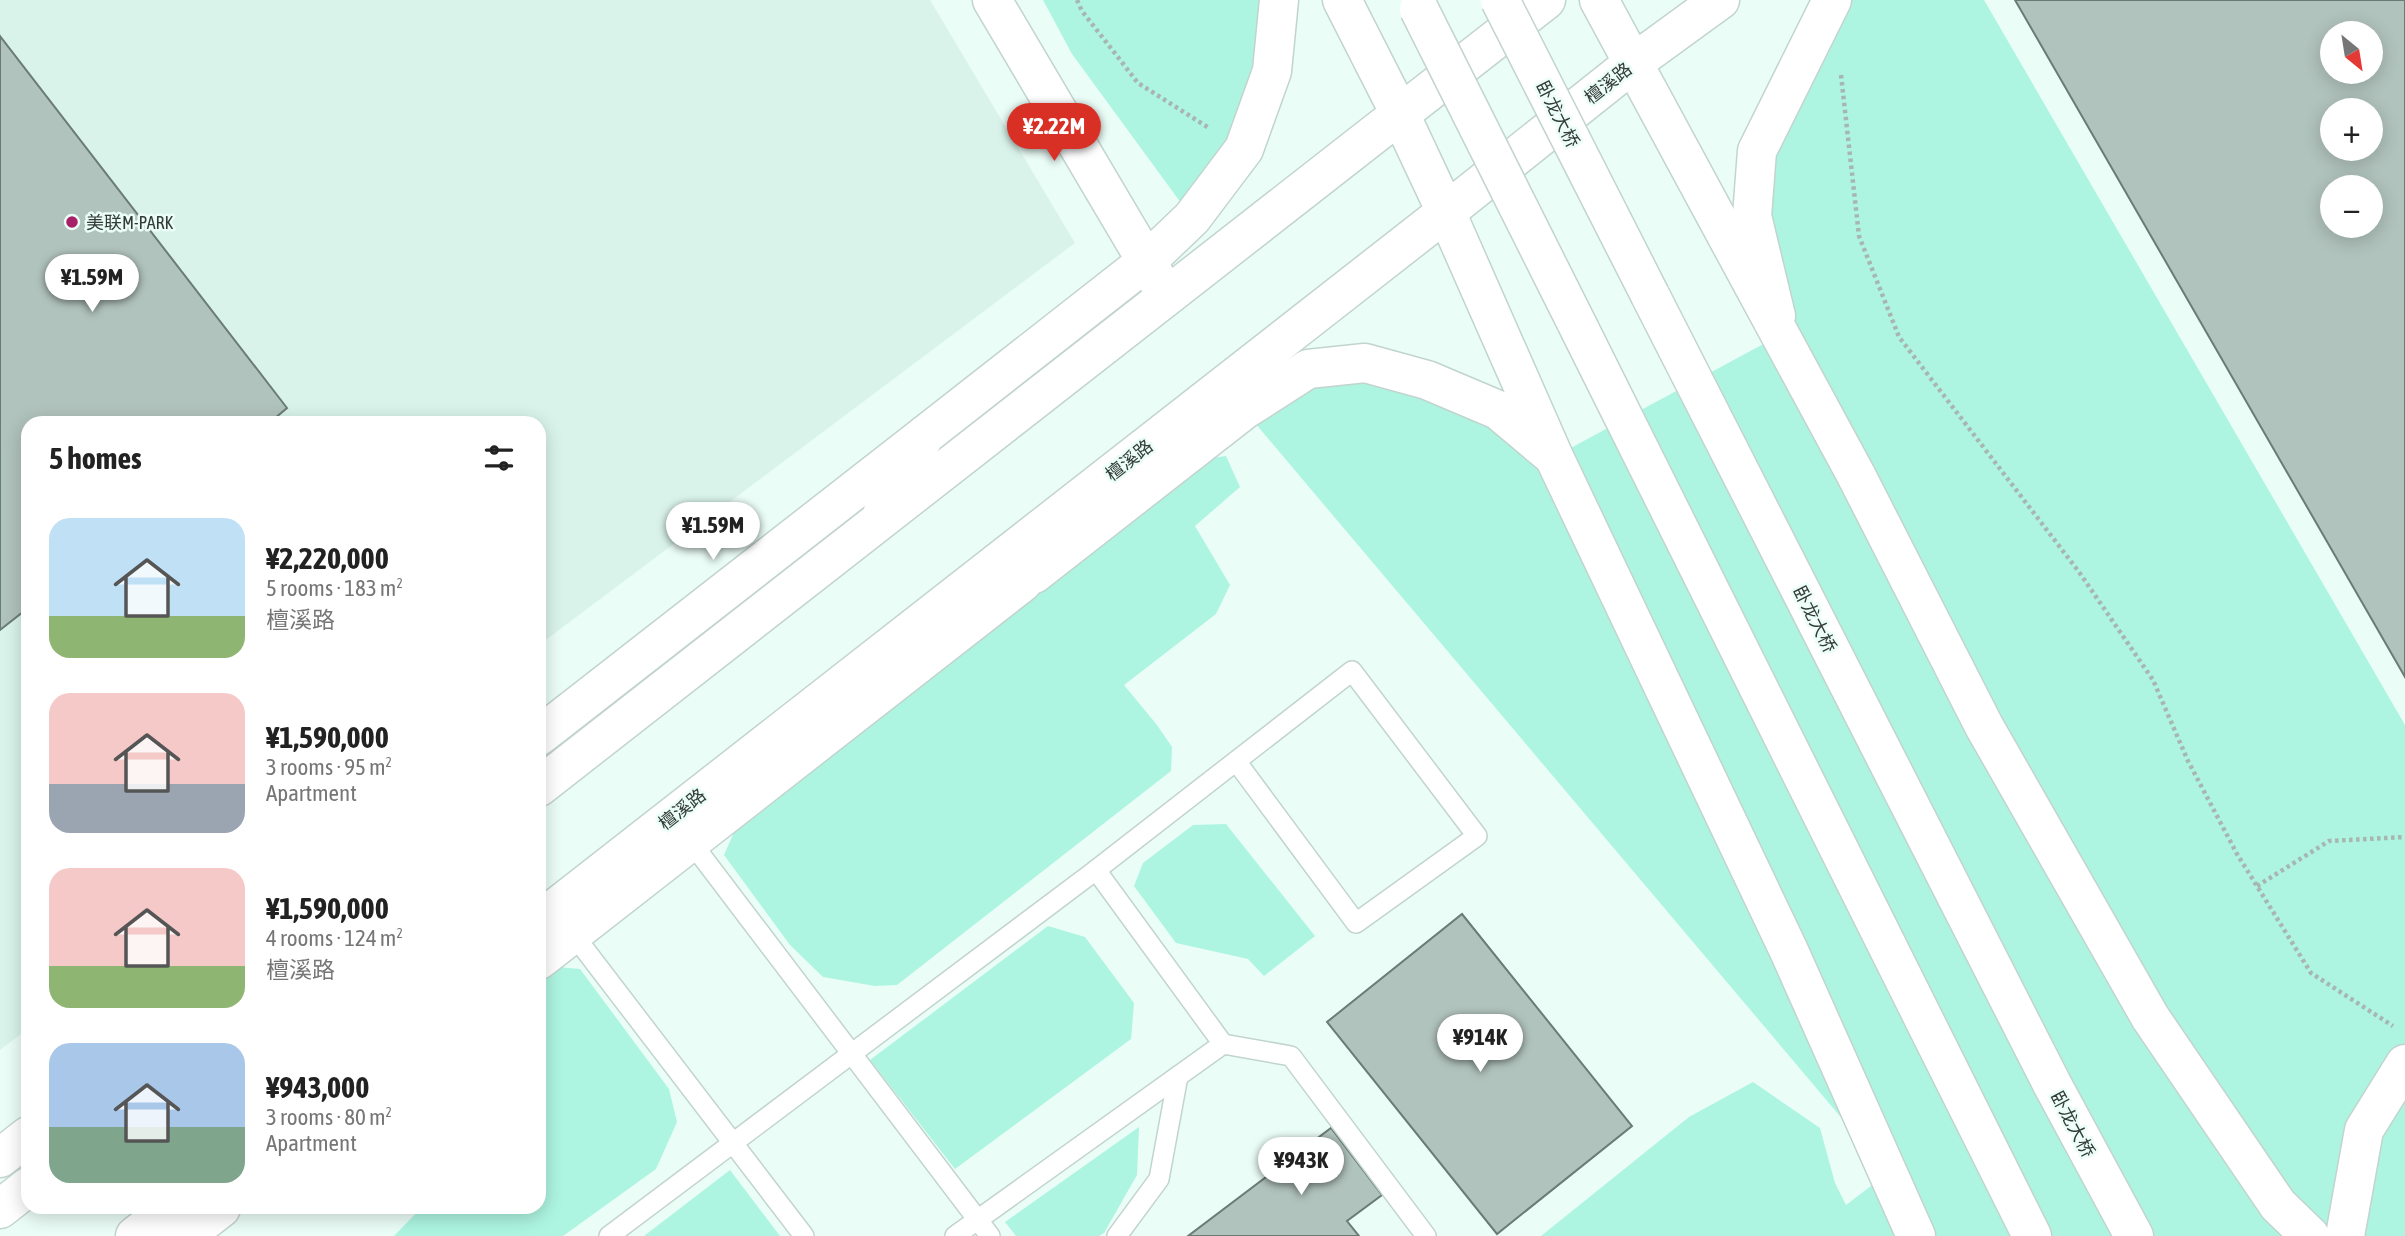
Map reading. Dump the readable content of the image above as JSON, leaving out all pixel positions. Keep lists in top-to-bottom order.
{
  "streets": {
    "main road": ["檀溪路", "卧龙大桥"]
  },
  "places": ["美联M-PARK"],
  "north": "bottom right",
  "page": {
    "map_buttons": ["+", "−"],
    "price": [
      "¥2.22M",
      "¥1.59M",
      "¥1.59M",
      "¥914K",
      "¥943K"
    ],
    "heading": "5 homes",
    "list": [
      {
        "name": "¥2,220,000",
        "note": "5 rooms · 183 m² · 檀溪路"
      },
      {
        "name": "¥1,590,000",
        "note": "3 rooms · 95 m² · Apartment"
      },
      {
        "name": "¥1,590,000",
        "note": "4 rooms · 124 m² · 檀溪路"
      },
      {
        "name": "¥943,000",
        "note": "3 rooms · 80 m² · Apartment"
      }
    ]
  }
}
